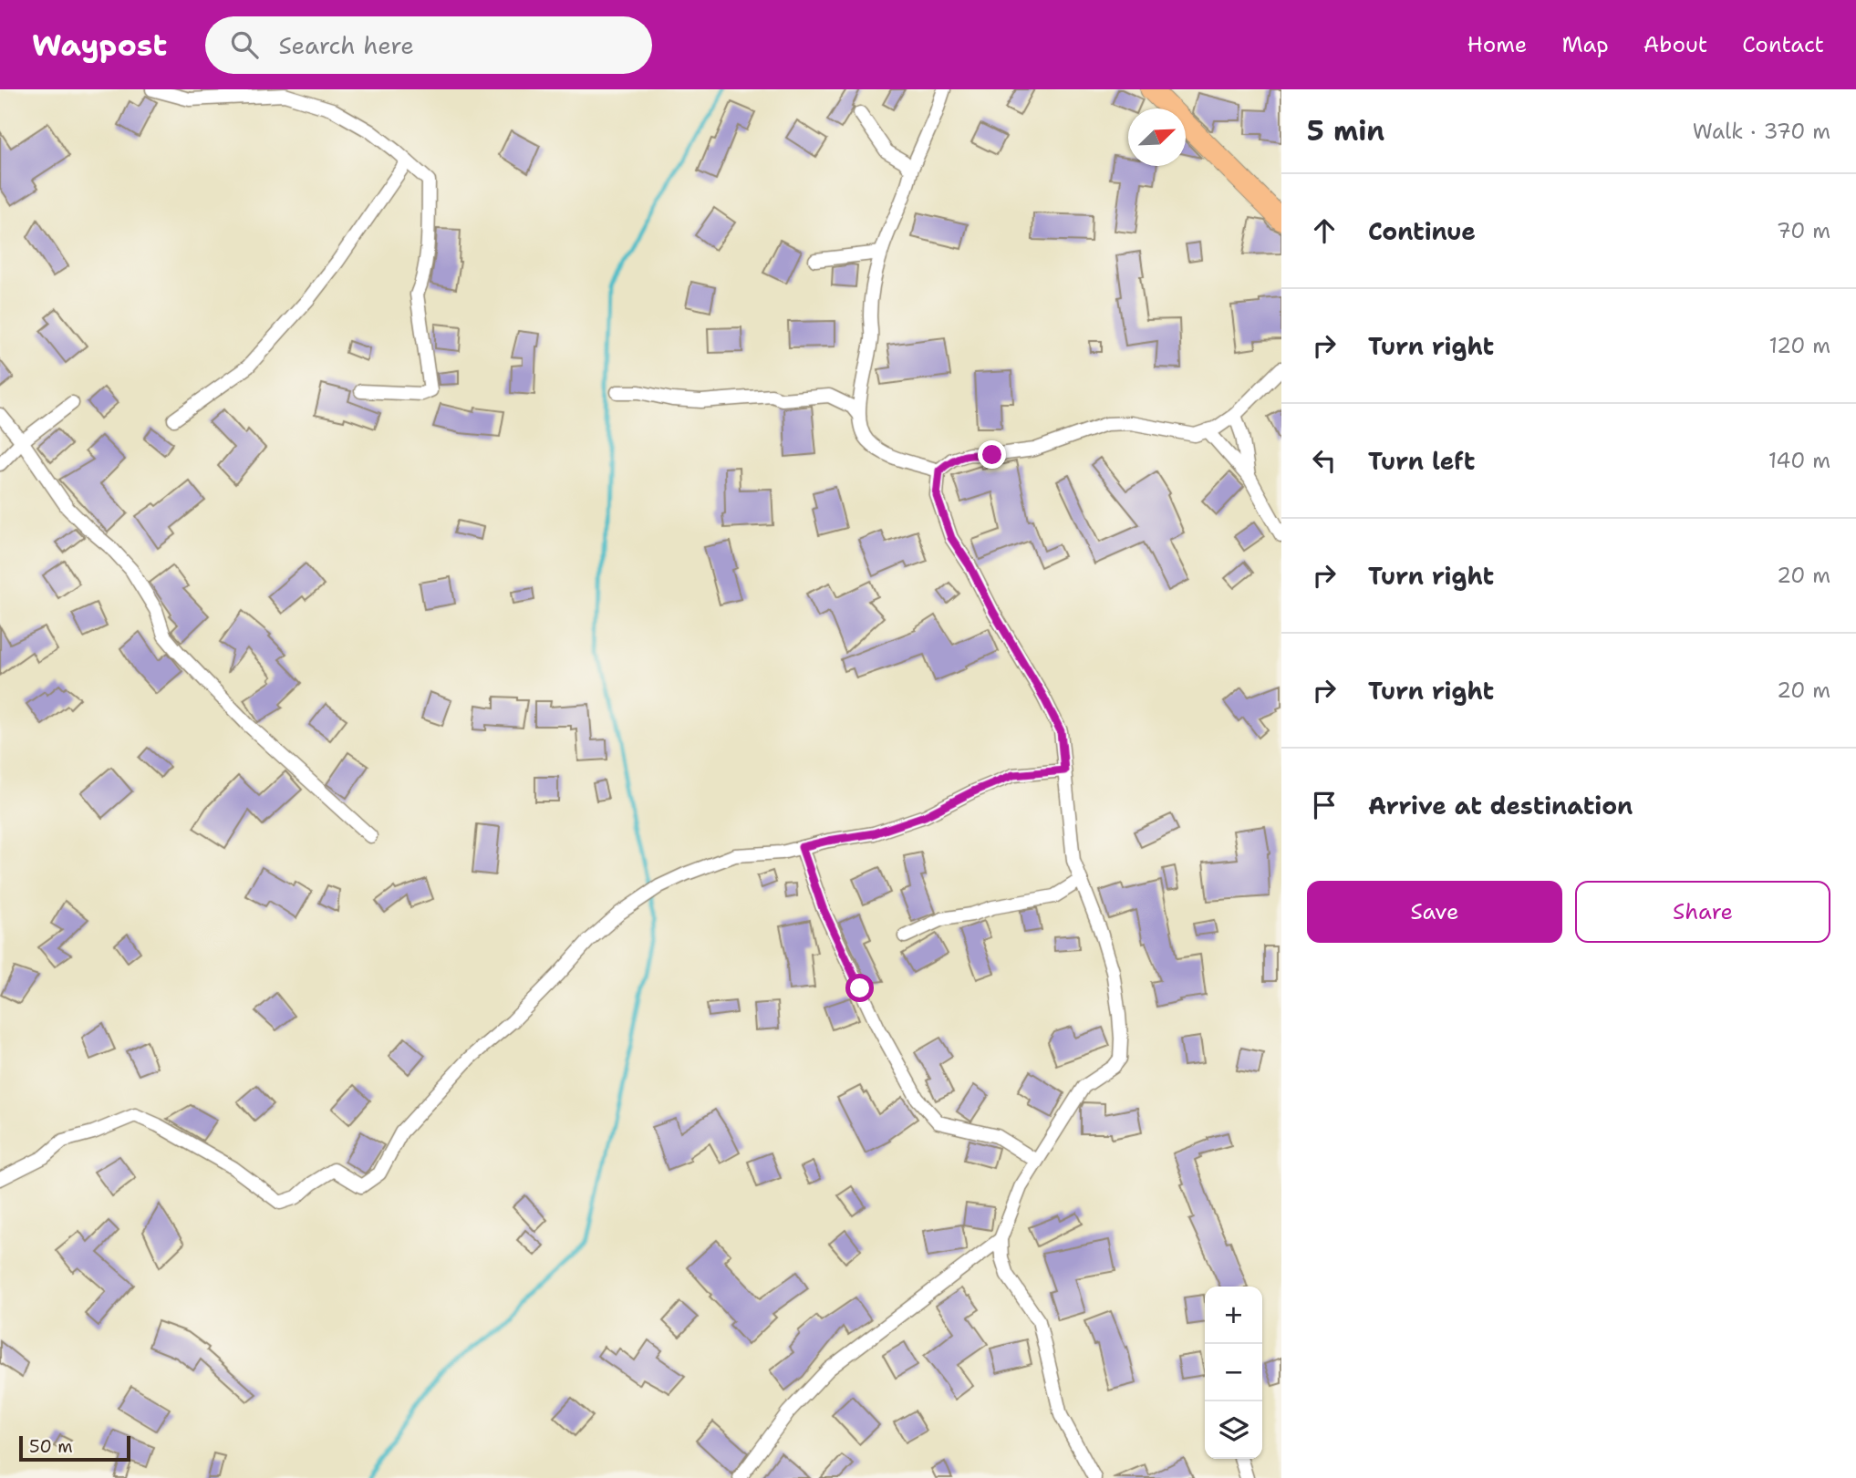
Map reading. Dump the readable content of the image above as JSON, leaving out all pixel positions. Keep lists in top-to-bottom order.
{
  "scale_bar": "50 m",
  "north": "top right",
  "page": {
    "header": "Waypost",
    "search": "Search here",
    "nav": [
      "Home",
      "Map",
      "About",
      "Contact"
    ],
    "heading": ["5 min", "Walk · 370 m"],
    "list": [
      ["Continue", "70 m"],
      ["Turn right", "120 m"],
      ["Turn left", "140 m"],
      ["Turn right", "20 m"],
      ["Turn right", "20 m"],
      "Arrive at destination"
    ],
    "buttons": ["Save", "Share"],
    "map_buttons": ["+", "−"],
    "scale": "50 m"
  }
}
